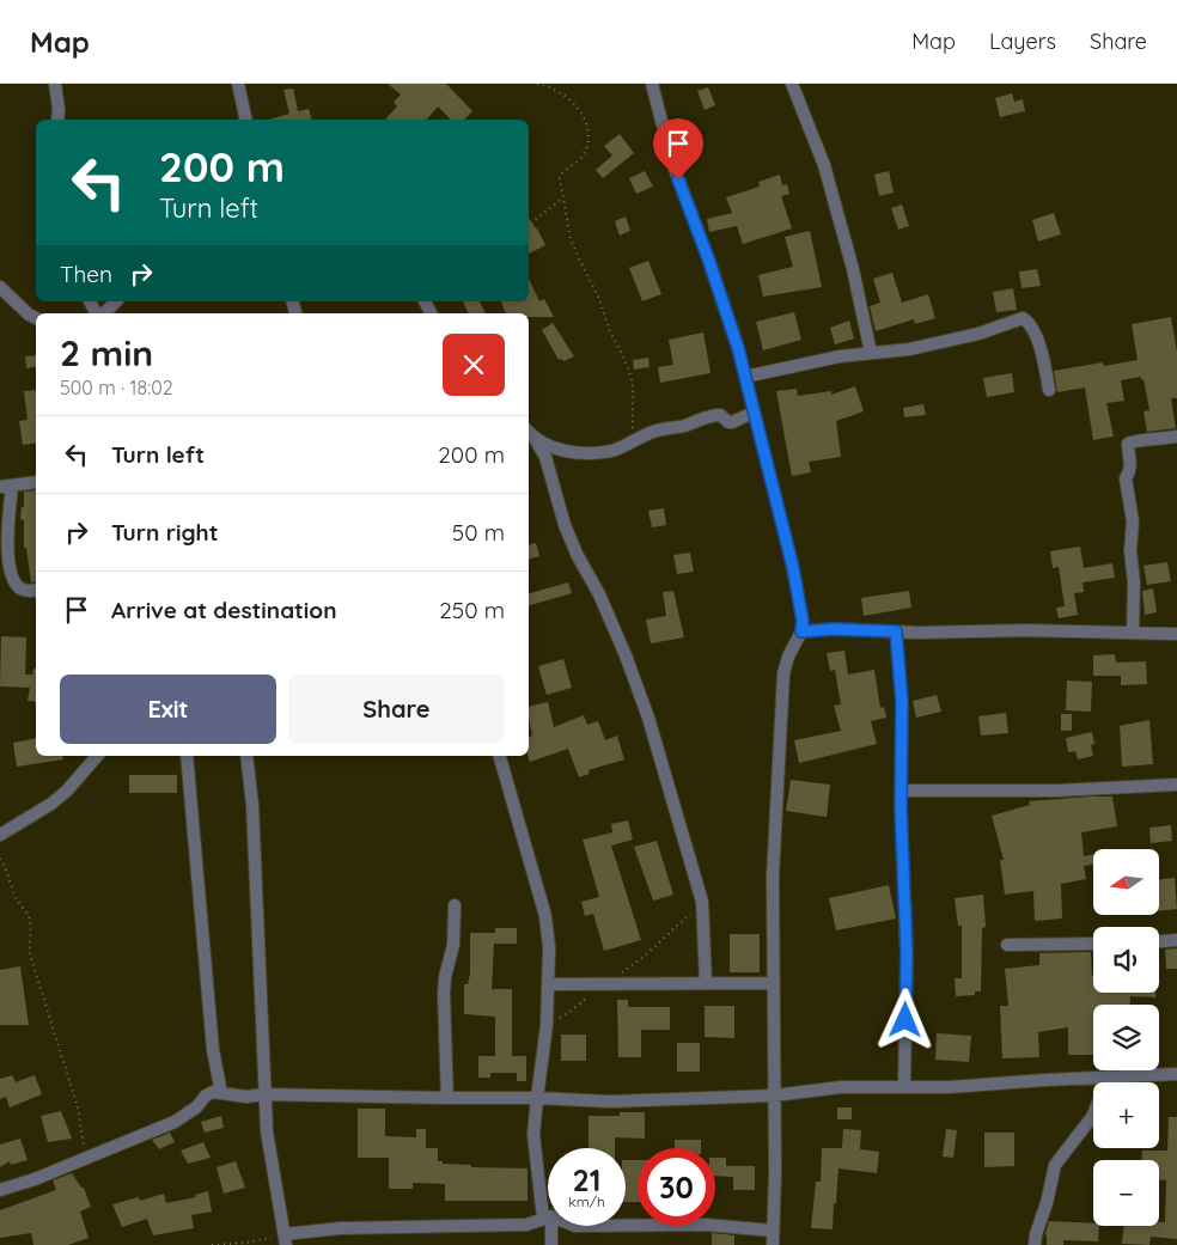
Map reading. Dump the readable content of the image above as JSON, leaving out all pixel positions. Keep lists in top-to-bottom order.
{
  "north": "left",
  "page": {
    "header": "Map",
    "nav": ["Map", "Layers", "Share"],
    "turn": ["200 m", "Turn left"],
    "then": "Then",
    "heading": ["2 min", "500 m · 18:02"],
    "list": [
      {
        "name": "Turn left",
        "value": "200 m"
      },
      {
        "name": "Turn right",
        "value": "50 m"
      },
      {
        "name": "Arrive at destination",
        "value": "250 m"
      }
    ],
    "buttons": ["Exit", "Share"],
    "map_buttons": ["+", "−"],
    "speed": "21 km/h",
    "limit": "30"
  }
}
